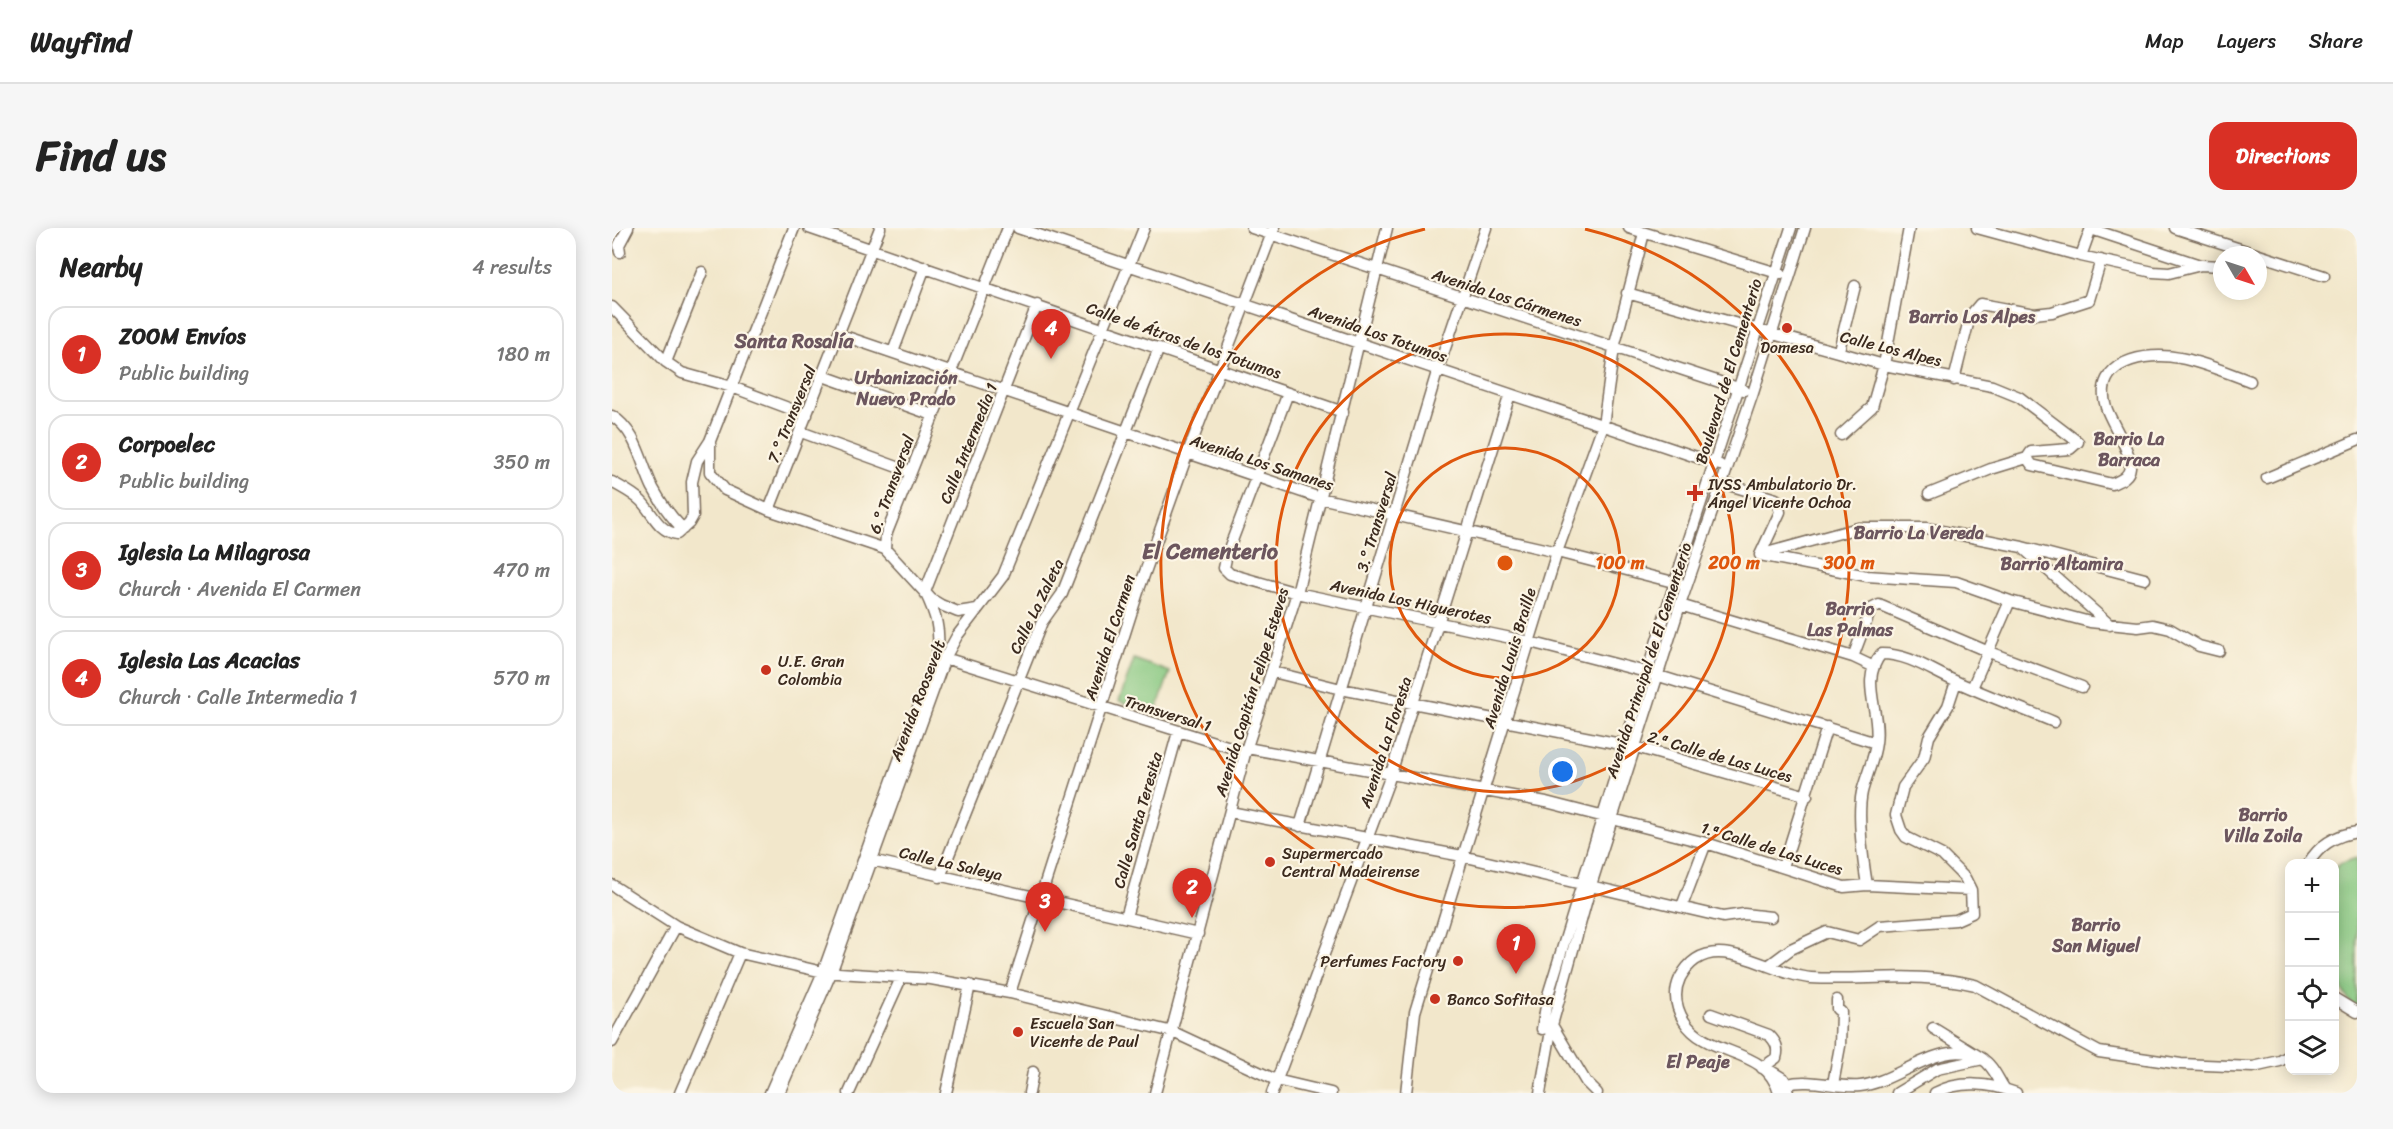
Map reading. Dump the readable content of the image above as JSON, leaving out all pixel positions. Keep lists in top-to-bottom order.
{
  "streets": {
    "street": [
      "Avenida Los Cármenes",
      "Avenida Los Totumos",
      "Calle de Átras de los Totumos",
      "Calle Los Alpes",
      "Boulevard de El Cementerio",
      "7.° Transversal",
      "Calle Intermedia 1",
      "Avenida Los Samanes",
      "6.° Transversal",
      "3.° Transversal",
      "Avenida Los Higuerotes",
      "Calle La Zaleta",
      "Avenida El Carmen",
      "Avenida Louis Braille",
      "Avenida Principal de El Cementerio",
      "Avenida Capitán Felipe Esteves",
      "Avenida Roosevelt",
      "Transversal 1",
      "Avenida La Floresta",
      "2.ª Calle de Las Luces",
      "Calle Santa Teresita",
      "1.ª Calle de Las Luces",
      "Calle La Saleya"
    ]
  },
  "crossings": [
    ["Avenida Los Cármenes", "Boulevard de El Cementerio"],
    ["Avenida Los Cármenes", "3.° Transversal"],
    ["Avenida Los Cármenes", "Avenida El Carmen"],
    ["Avenida Los Cármenes", "Avenida Louis Braille"],
    ["Avenida Los Cármenes", "Avenida Principal de El Cementerio"],
    ["Avenida Los Cármenes", "Avenida Capitán Felipe Esteves"],
    ["Avenida Los Totumos", "Boulevard de El Cementerio"],
    ["Avenida Los Totumos", "3.° Transversal"],
    ["Avenida Los Totumos", "Avenida El Carmen"],
    ["Avenida Los Totumos", "Avenida Louis Braille"],
    ["Avenida Los Totumos", "Avenida Principal de El Cementerio"],
    ["Avenida Los Totumos", "Avenida Capitán Felipe Esteves"],
    ["Avenida Los Totumos", "Avenida Roosevelt"],
    ["Avenida Los Totumos", "Avenida La Floresta"],
    ["Calle de Átras de los Totumos", "7.° Transversal"],
    ["Calle de Átras de los Totumos", "Calle Intermedia 1"],
    ["Calle de Átras de los Totumos", "6.° Transversal"],
    ["Calle de Átras de los Totumos", "Avenida Los Higuerotes"],
    ["Calle de Átras de los Totumos", "Calle La Zaleta"],
    ["Calle de Átras de los Totumos", "Avenida El Carmen"],
    ["Calle de Átras de los Totumos", "Avenida Capitán Felipe Esteves"],
    ["Calle de Átras de los Totumos", "Avenida Roosevelt"],
    ["Calle Los Alpes", "Boulevard de El Cementerio"],
    ["Calle Los Alpes", "Avenida Louis Braille"],
    ["Calle Los Alpes", "Avenida Principal de El Cementerio"],
    ["Boulevard de El Cementerio", "Avenida Los Samanes"],
    ["Boulevard de El Cementerio", "Avenida Los Higuerotes"],
    ["Boulevard de El Cementerio", "Avenida Principal de El Cementerio"],
    ["Boulevard de El Cementerio", "2.ª Calle de Las Luces"],
    ["Boulevard de El Cementerio", "1.ª Calle de Las Luces"],
    ["7.° Transversal", "Avenida Los Samanes"],
    ["Calle Intermedia 1", "Avenida Los Samanes"],
    ["Calle Intermedia 1", "Avenida Roosevelt"],
    ["Avenida Los Samanes", "6.° Transversal"],
    ["Avenida Los Samanes", "3.° Transversal"],
    ["Avenida Los Samanes", "Avenida Los Higuerotes"],
    ["Avenida Los Samanes", "Calle La Zaleta"],
    ["Avenida Los Samanes", "Avenida El Carmen"],
    ["Avenida Los Samanes", "Avenida Louis Braille"],
    ["Avenida Los Samanes", "Avenida Principal de El Cementerio"],
    ["Avenida Los Samanes", "Avenida Capitán Felipe Esteves"],
    ["Avenida Los Samanes", "Avenida Roosevelt"],
    ["Avenida Los Samanes", "Avenida La Floresta"],
    ["3.° Transversal", "Avenida Los Higuerotes"],
    ["3.° Transversal", "Transversal 1"],
    ["3.° Transversal", "2.ª Calle de Las Luces"],
    ["Avenida Los Higuerotes", "Avenida Louis Braille"],
    ["Avenida Los Higuerotes", "Avenida Principal de El Cementerio"],
    ["Avenida Los Higuerotes", "Avenida Capitán Felipe Esteves"],
    ["Avenida Los Higuerotes", "Avenida La Floresta"],
    ["Calle La Zaleta", "Transversal 1"],
    ["Calle La Zaleta", "Calle La Saleya"],
    ["Avenida El Carmen", "Transversal 1"],
    ["Avenida El Carmen", "Calle La Saleya"],
    ["Avenida Louis Braille", "2.ª Calle de Las Luces"],
    ["Avenida Louis Braille", "1.ª Calle de Las Luces"],
    ["Avenida Principal de El Cementerio", "2.ª Calle de Las Luces"],
    ["Avenida Principal de El Cementerio", "1.ª Calle de Las Luces"],
    ["Avenida Capitán Felipe Esteves", "Transversal 1"],
    ["Avenida Capitán Felipe Esteves", "2.ª Calle de Las Luces"],
    ["Avenida Capitán Felipe Esteves", "Calle La Saleya"],
    ["Avenida Roosevelt", "Transversal 1"],
    ["Avenida Roosevelt", "Calle La Saleya"],
    ["Transversal 1", "Avenida La Floresta"],
    ["Transversal 1", "Calle Santa Teresita"],
    ["Transversal 1", "1.ª Calle de Las Luces"],
    ["Avenida La Floresta", "2.ª Calle de Las Luces"],
    ["Avenida La Floresta", "1.ª Calle de Las Luces"],
    ["Calle Santa Teresita", "Calle La Saleya"]
  ],
  "districts": [
    "Barrio Los Alpes",
    "Santa Rosalía",
    "Urbanización Nuevo Prado",
    "Barrio La Barraca",
    "Barrio La Vereda",
    "El Cementerio",
    "Barrio Altamira",
    "Barrio Las Palmas",
    "Barrio Villa Zoila",
    "Barrio San Miguel",
    "El Peaje"
  ],
  "places": {
    "other": [
      "Domesa",
      "U.E. Gran Colombia",
      "Supermercado Central Madeirense",
      "Perfumes Factory",
      "Banco Sofitasa",
      "Escuela San Vicente de Paul"
    ],
    "health": ["IVSS Ambulatorio Dr. Ángel Vicente Ochoa"]
  },
  "north": "bottom right",
  "page": {
    "header": "Wayfind",
    "nav": ["Map", "Layers", "Share"],
    "title": "Find us",
    "buttons": "Directions",
    "heading": ["Nearby", "4 results"],
    "list": [
      {
        "mark": "1",
        "name": "ZOOM Envíos",
        "note": "Public building",
        "value": "180 m"
      },
      {
        "mark": "2",
        "name": "Corpoelec",
        "note": "Public building",
        "value": "350 m"
      },
      {
        "mark": "3",
        "name": "Iglesia La Milagrosa",
        "note": "Church · Avenida El Carmen",
        "value": "470 m"
      },
      {
        "mark": "4",
        "name": "Iglesia Las Acacias",
        "note": "Church · Calle Intermedia 1",
        "value": "570 m"
      }
    ],
    "pins": [
      "4",
      "2",
      "3",
      "1"
    ],
    "map_buttons": ["+", "−"]
  },
  "rings": ["100 m", "200 m", "300 m"]
}
